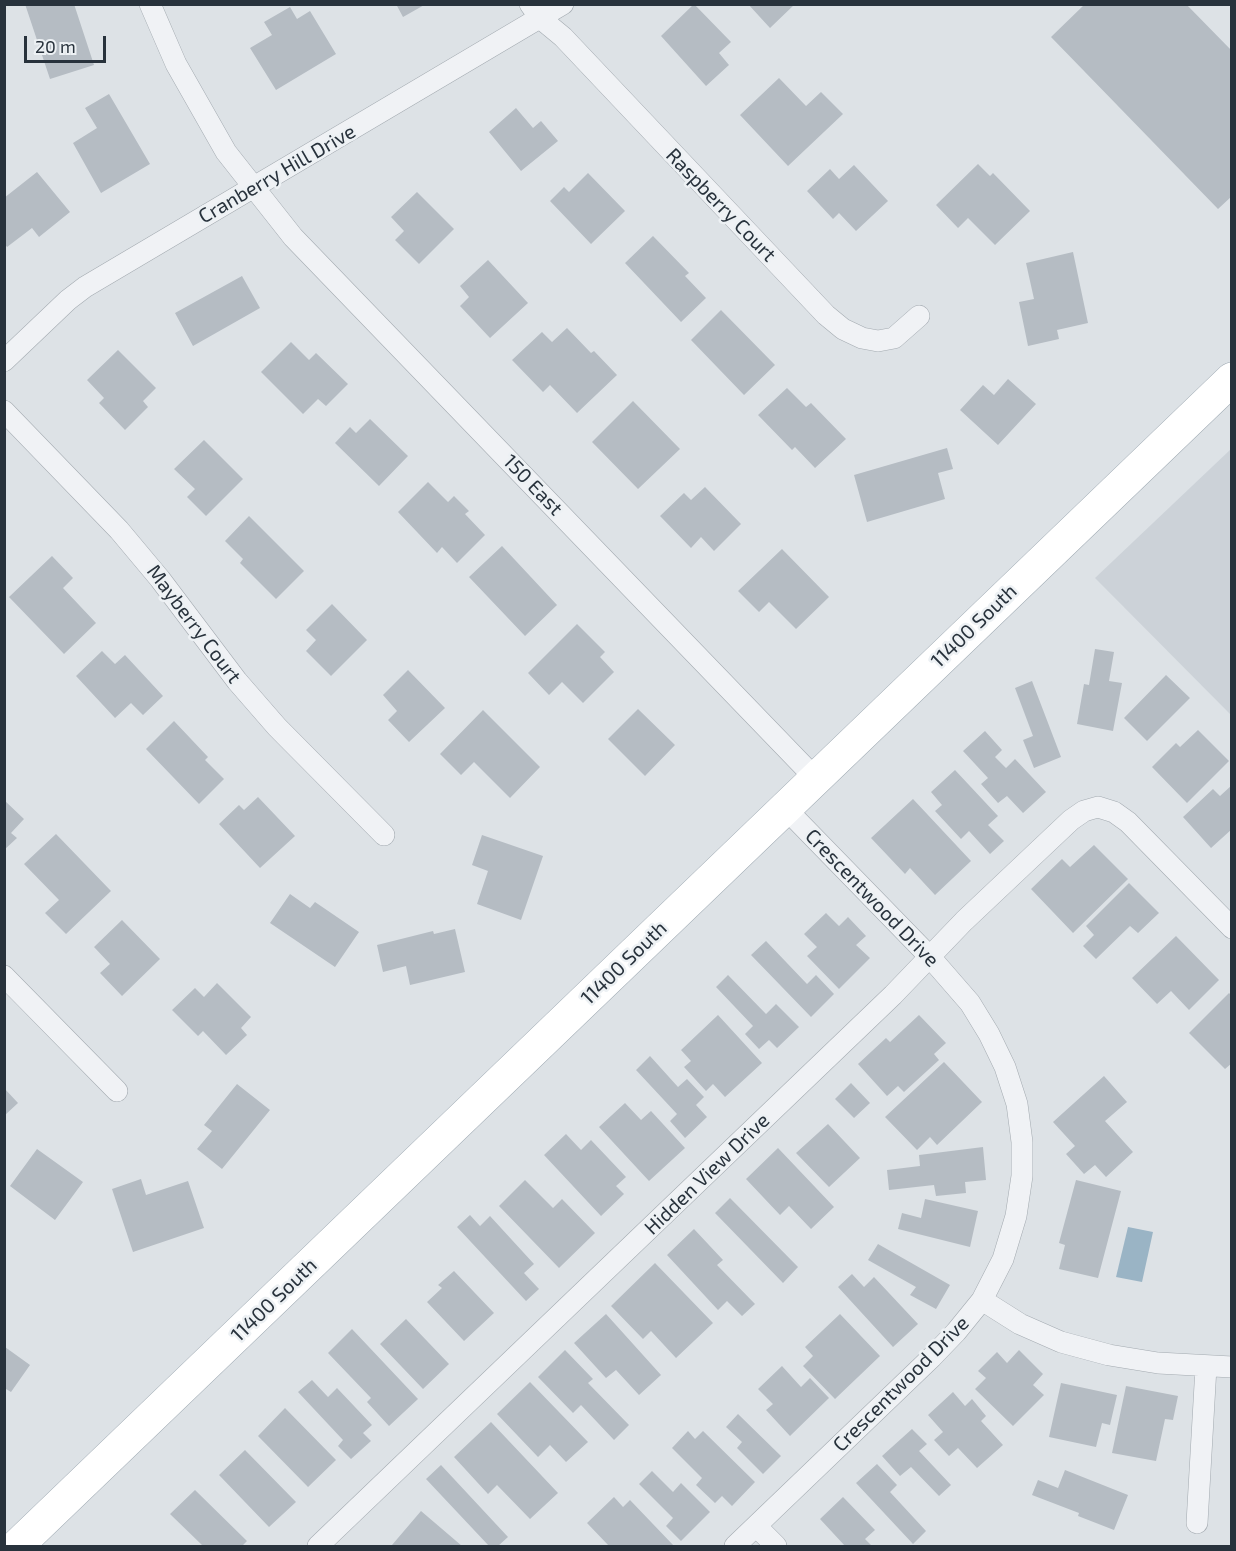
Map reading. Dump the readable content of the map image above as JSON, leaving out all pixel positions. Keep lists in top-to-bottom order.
{
  "streets": {
    "main road": ["11400 South"],
    "street": [
      "Cranberry Hill Drive",
      "Raspberry Court",
      "150 East",
      "Mayberry Court",
      "Crescentwood Drive",
      "Hidden View Drive"
    ]
  },
  "crossings": [
    ["Cranberry Hill Drive", "Raspberry Court"],
    ["Cranberry Hill Drive", "150 East"],
    ["150 East", "11400 South"],
    ["11400 South", "Crescentwood Drive"],
    ["Crescentwood Drive", "Hidden View Drive"]
  ],
  "scale_bar": "20 m"
}
